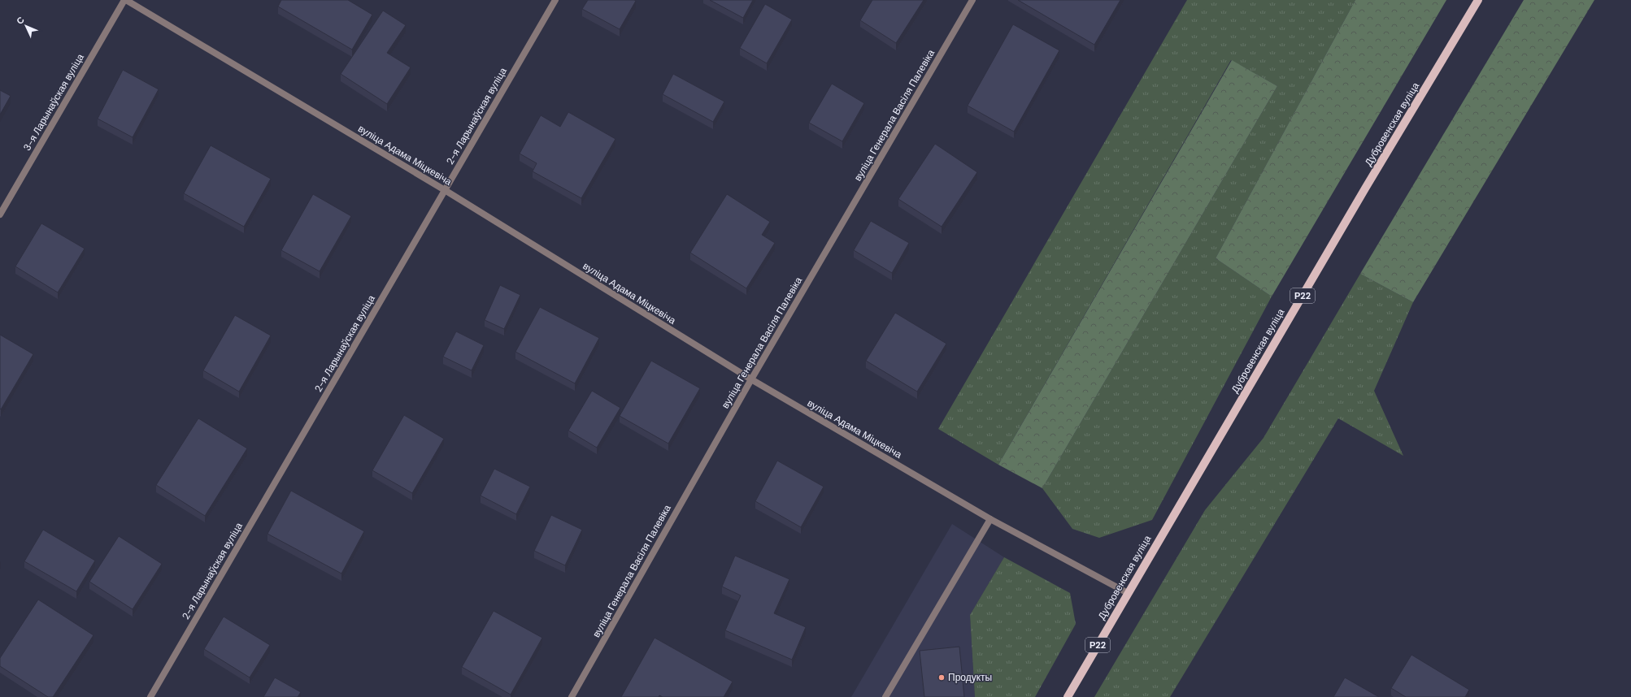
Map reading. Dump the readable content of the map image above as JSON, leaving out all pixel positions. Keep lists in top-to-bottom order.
{
  "streets": {
    "main road": ["Дубровенская вуліца", "Р22"],
    "street": [
      "3-я Ларынаўская вуліца",
      "вуліца Генерала Васіля Палевіка",
      "2-я Ларынаўская вуліца",
      "вуліца Адама Міцкевіча"
    ]
  },
  "crossings": [
    ["3-я Ларынаўская вуліца", "вуліца Адама Міцкевіча"],
    ["вуліца Генерала Васіля Палевіка", "вуліца Адама Міцкевіча"],
    ["2-я Ларынаўская вуліца", "вуліца Адама Міцкевіча"],
    ["Дубровенская вуліца", "вуліца Адама Міцкевіча"]
  ],
  "places": ["Продукты"],
  "north": "top left"
}
